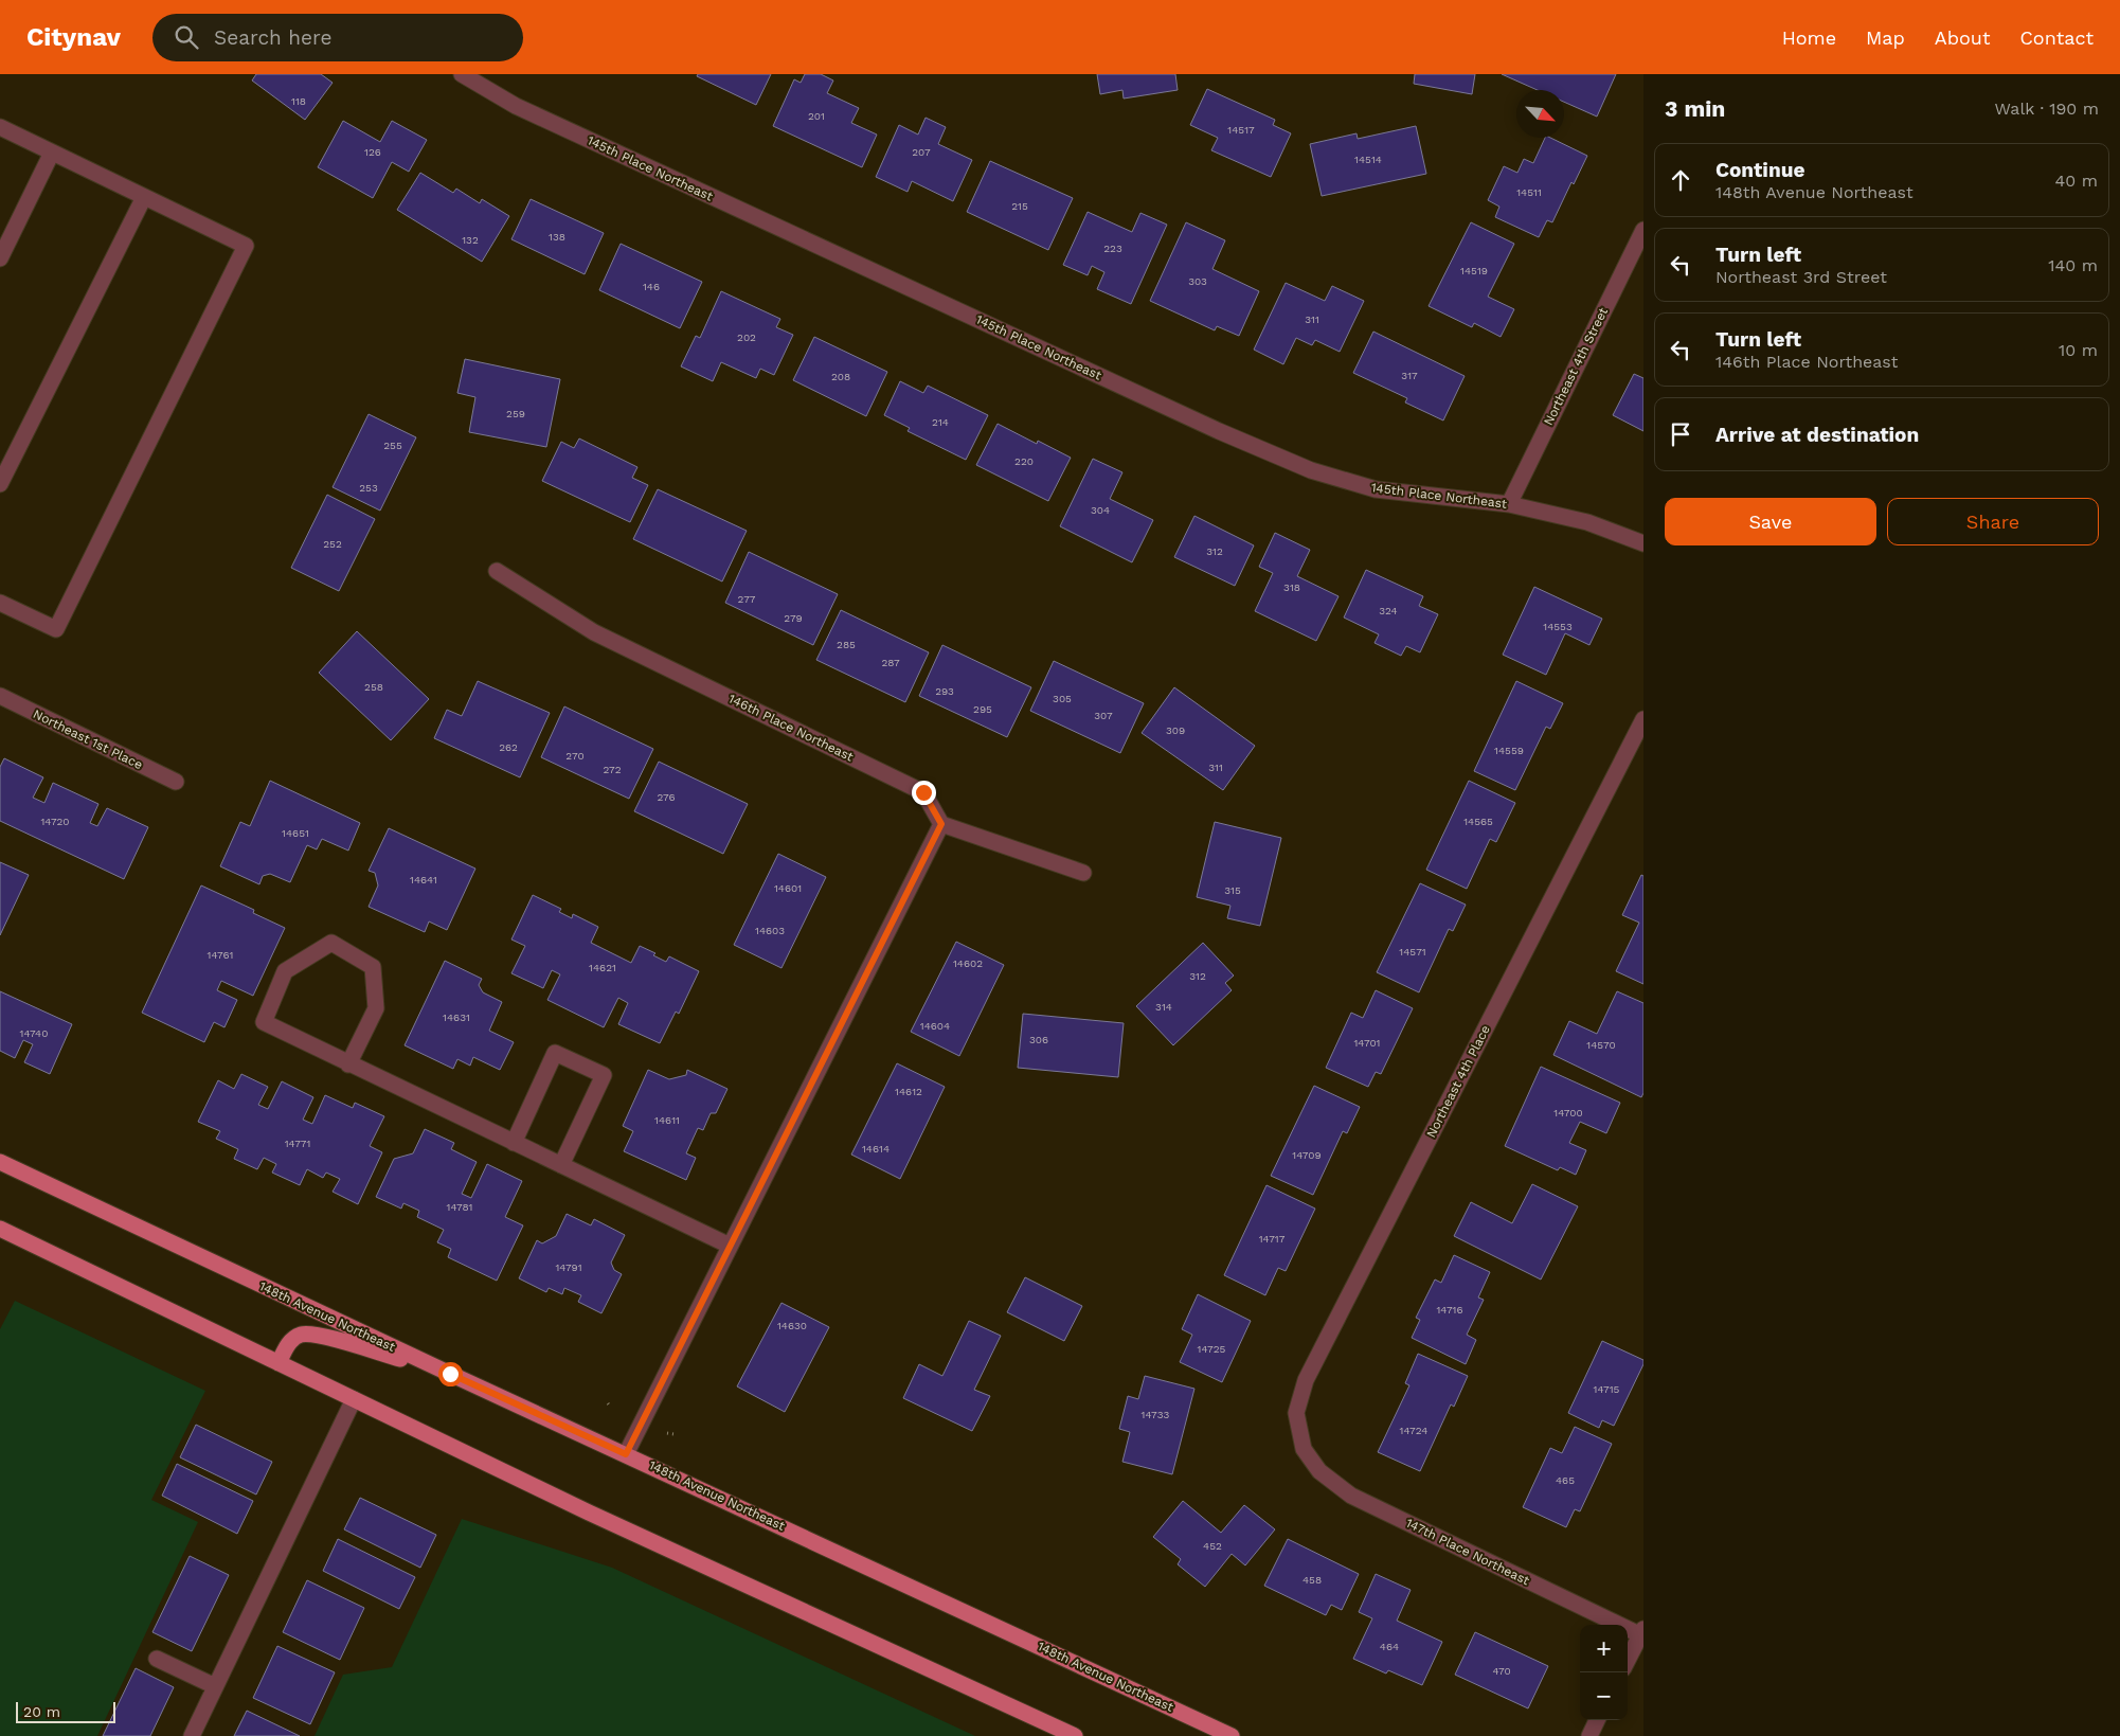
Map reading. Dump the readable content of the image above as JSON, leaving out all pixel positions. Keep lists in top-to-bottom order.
{
  "streets": {
    "main road": ["148th Avenue Northeast"],
    "street": [
      "145th Place Northeast",
      "Northeast 4th Street",
      "146th Place Northeast",
      "Northeast 1st Place",
      "Northeast 4th Place",
      "147th Place Northeast"
    ]
  },
  "crossings": [
    ["145th Place Northeast", "Northeast 4th Street"],
    ["Northeast 4th Place", "147th Place Northeast"]
  ],
  "house_numbers": [
    "118",
    "201",
    "14517",
    "126",
    "207",
    "14514",
    "14511",
    "215",
    "138",
    "132",
    "223",
    "14519",
    "303",
    "146",
    "311",
    "202",
    "317",
    "208",
    "259",
    "214",
    "255",
    "220",
    "253",
    "304",
    "252",
    "312",
    "318",
    "277",
    "324",
    "279",
    "14553",
    "285",
    "287",
    "258",
    "293",
    "305",
    "295",
    "307",
    "309",
    "262",
    "14559",
    "270",
    "311",
    "272",
    "276",
    "14720",
    "14565",
    "14651",
    "14641",
    "14601",
    "315",
    "14603",
    "14571",
    "14761",
    "14602",
    "14621",
    "312",
    "314",
    "14631",
    "14604",
    "14740",
    "306",
    "14701",
    "14570",
    "14612",
    "14700",
    "14611",
    "14771",
    "14614",
    "14709",
    "14781",
    "14717",
    "14791",
    "14716",
    "14630",
    "14725",
    "14715",
    "14733",
    "14724",
    "465",
    "452",
    "458",
    "464",
    "470"
  ],
  "scale_bar": "20 m",
  "north": "bottom right",
  "page": {
    "header": "Citynav",
    "search": "Search here",
    "nav": [
      "Home",
      "Map",
      "About",
      "Contact"
    ],
    "heading": ["3 min", "Walk · 190 m"],
    "list": [
      ["Continue", "148th Avenue Northeast", "40 m"],
      ["Turn left", "Northeast 3rd Street", "140 m"],
      ["Turn left", "146th Place Northeast", "10 m"],
      "Arrive at destination"
    ],
    "buttons": ["Save", "Share"],
    "map_buttons": ["+", "−"],
    "scale": "20 m"
  }
}
